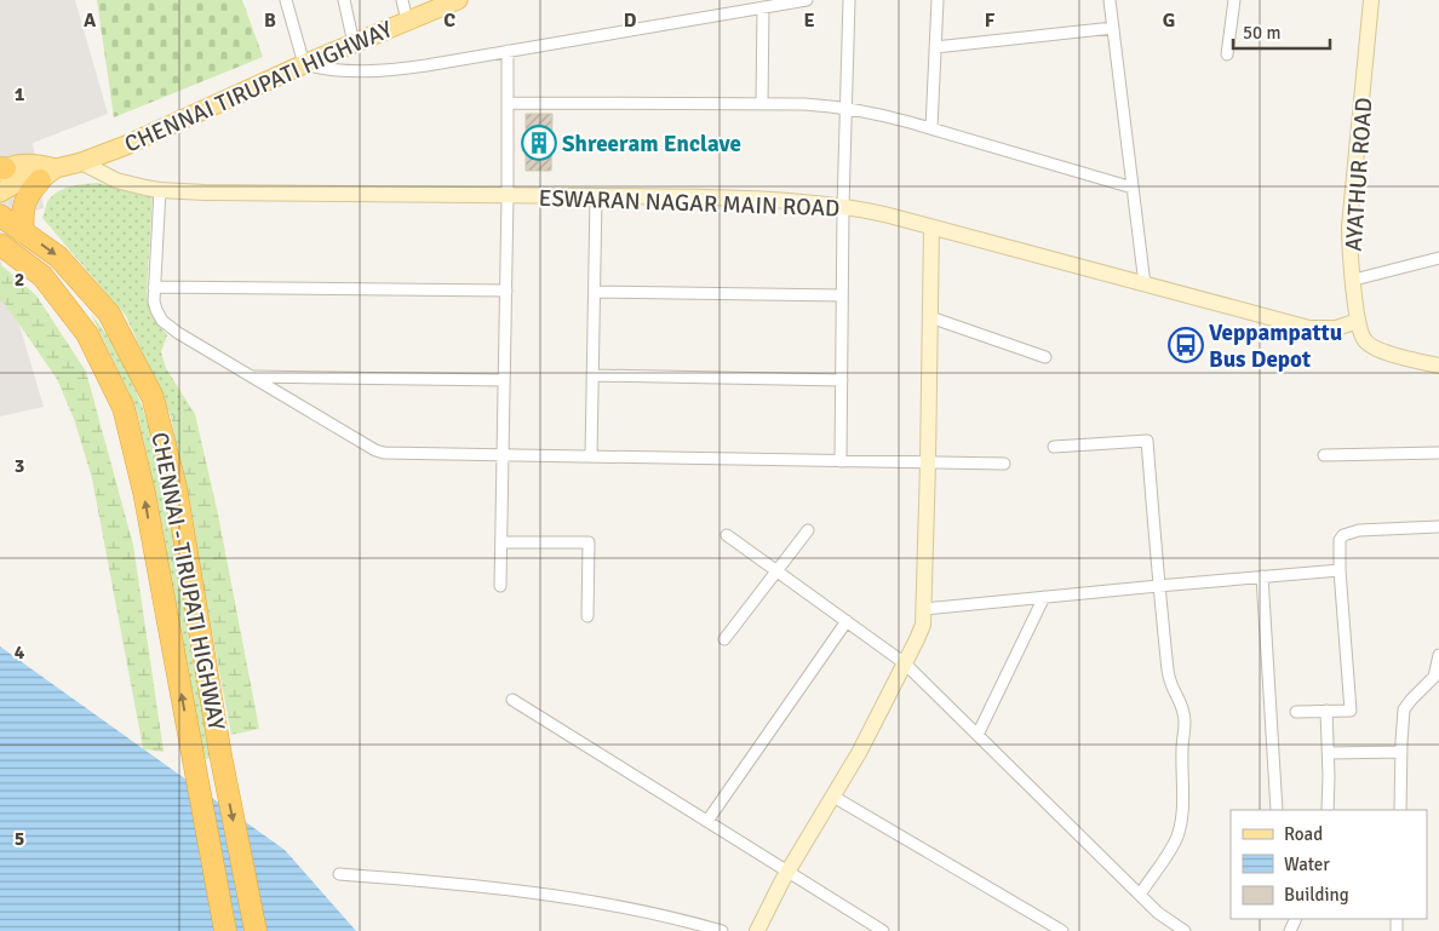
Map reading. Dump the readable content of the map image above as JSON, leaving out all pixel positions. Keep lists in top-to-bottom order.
{
  "streets": {
    "highway": ["CHENNAI - TIRUPATI HIGHWAY"],
    "main road": ["CHENNAI TIRUPATI HIGHWAY"],
    "street": ["AYATHUR ROAD", "ESWARAN NAGAR MAIN ROAD"]
  },
  "crossings": [
    ["CHENNAI TIRUPATI HIGHWAY", "ESWARAN NAGAR MAIN ROAD"],
    ["AYATHUR ROAD", "ESWARAN NAGAR MAIN ROAD"]
  ],
  "places": {
    "building": ["Shreeram Enclave"],
    "bus stop": ["Veppampattu Bus Depot"]
  },
  "legend": ["Road", "Water", "Building"],
  "scale_bar": "50 m",
  "grid": {
    "columns": [
      "A",
      "B",
      "C",
      "D",
      "E",
      "F",
      "G"
    ],
    "rows": [
      "1",
      "2",
      "3",
      "4",
      "5"
    ]
  }
}
